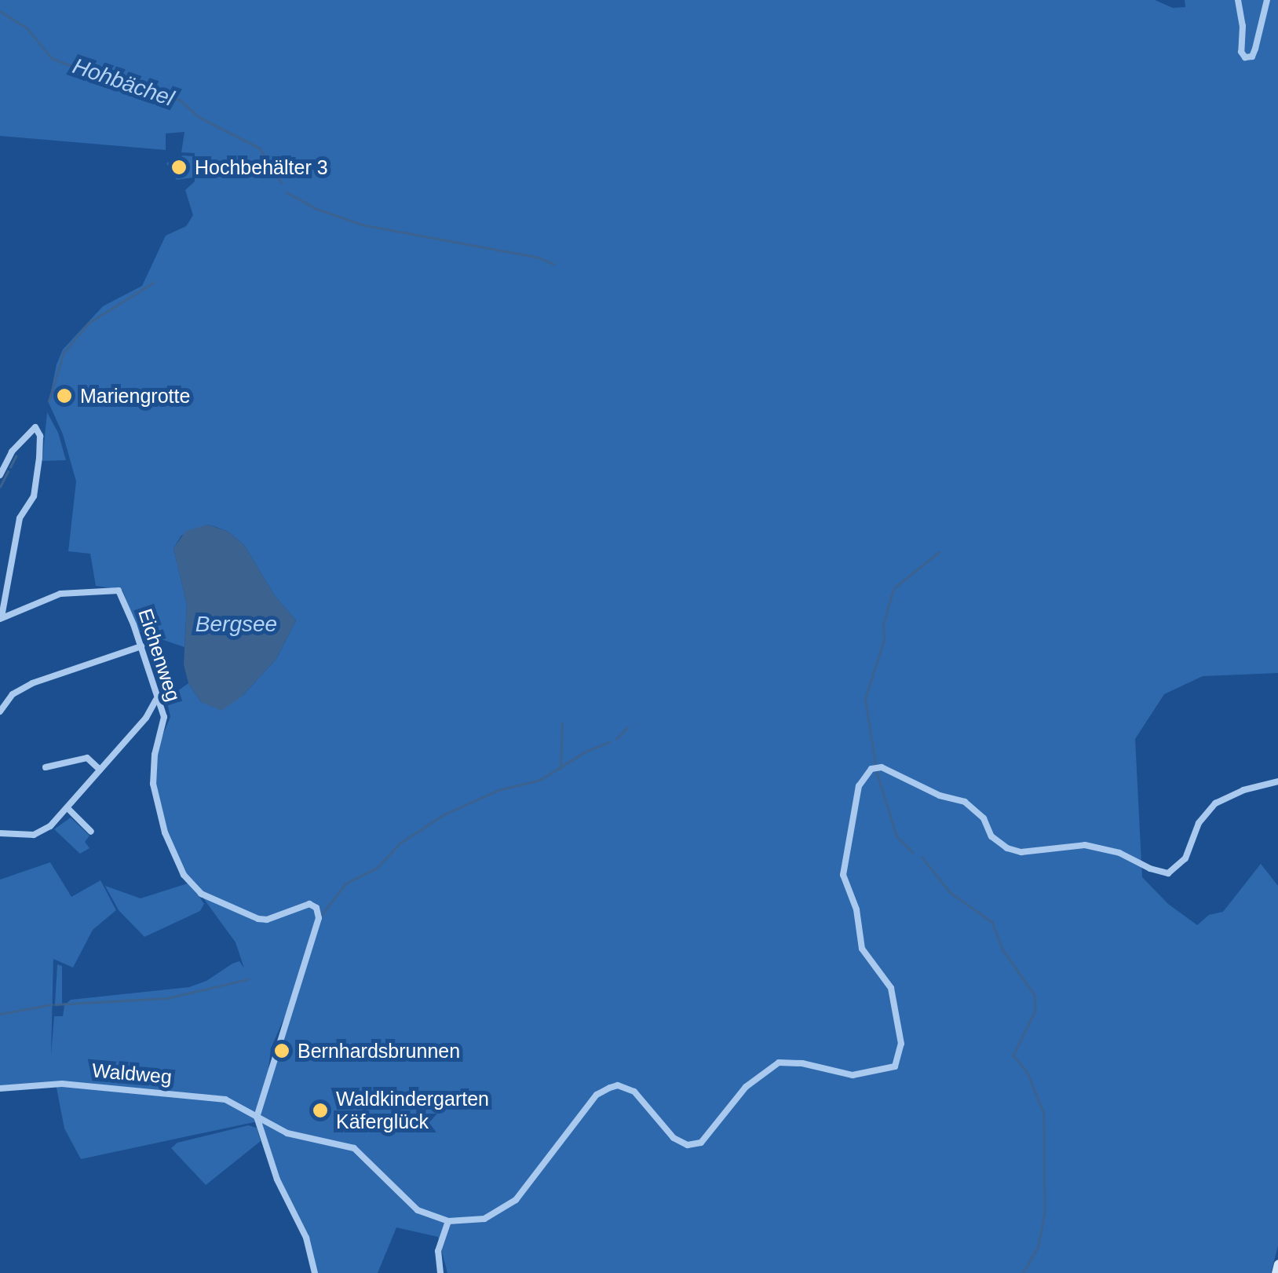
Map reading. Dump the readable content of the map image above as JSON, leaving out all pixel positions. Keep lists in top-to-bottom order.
{
  "streets": {
    "street": ["Eichenweg", "Waldweg"]
  },
  "crossings": [
    ["Eichenweg", "Waldweg"]
  ],
  "water": ["Hohbächel", "Bergsee"],
  "places": [
    "Hochbehälter 3",
    "Mariengrotte",
    "Bernhardsbrunnen",
    "Waldkindergarten Käferglück"
  ]
}
